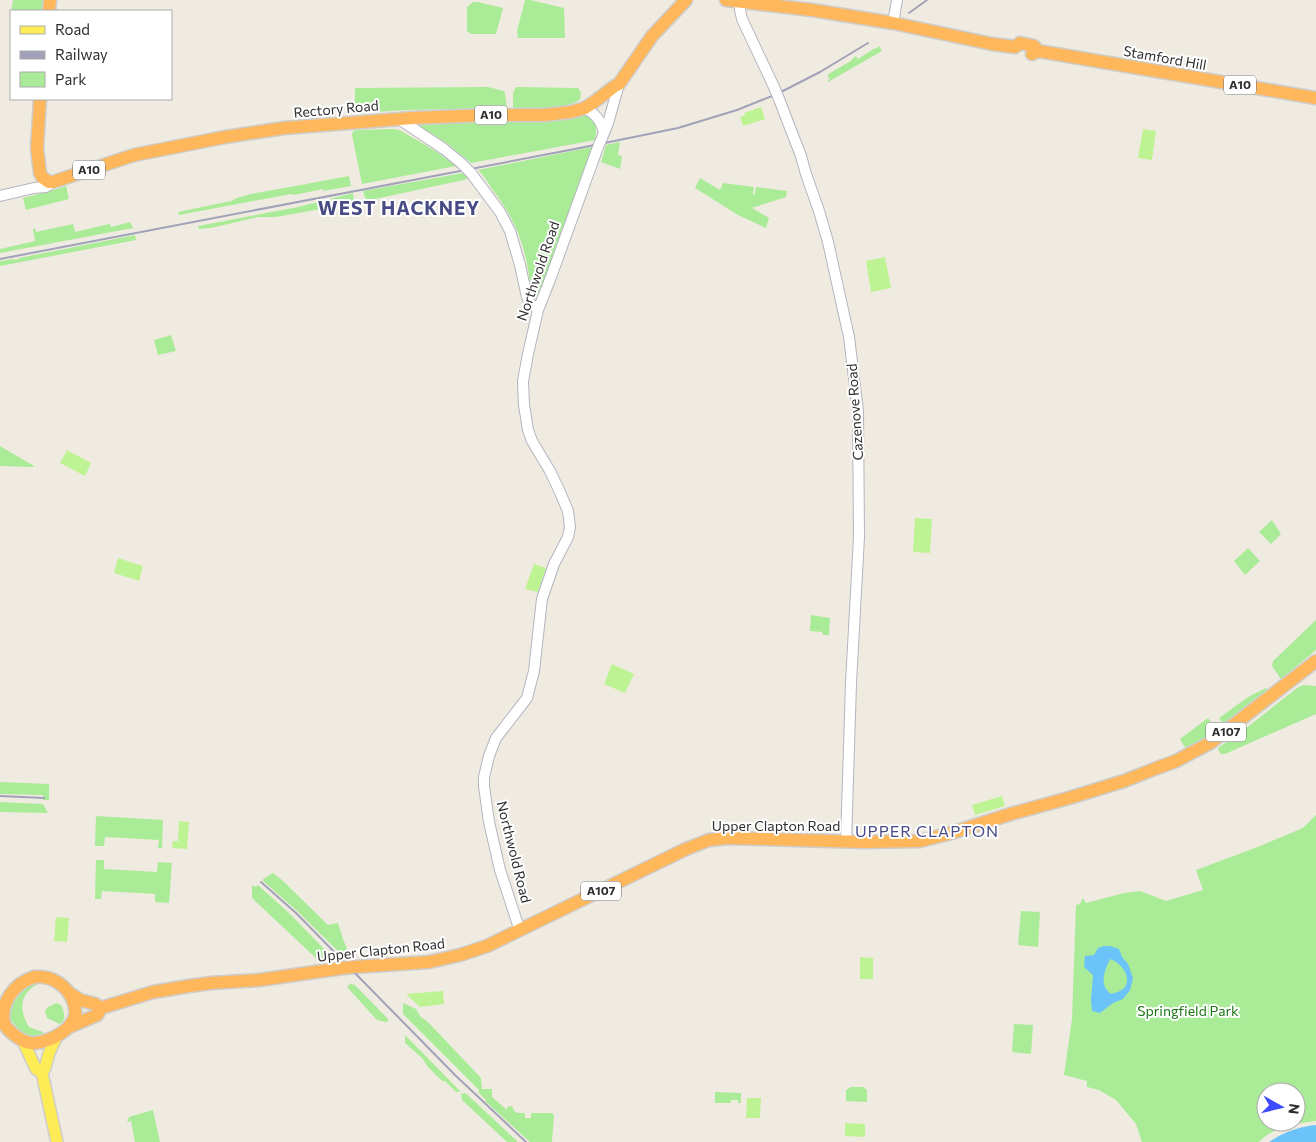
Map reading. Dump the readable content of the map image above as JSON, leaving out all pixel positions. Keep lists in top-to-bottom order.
{
  "streets": {
    "highway": [
      "Stamford Hill",
      "A10",
      "Rectory Road",
      "Northwold Road",
      "A107",
      "Upper Clapton Road"
    ],
    "street": ["Cazenove Road"]
  },
  "crossings": [
    ["Stamford Hill", "Cazenove Road"],
    ["A10", "Rectory Road"],
    ["Rectory Road", "Northwold Road"],
    ["Northwold Road", "Upper Clapton Road"],
    ["Cazenove Road", "Upper Clapton Road"],
    ["A107", "Upper Clapton Road"]
  ],
  "districts": ["WEST HACKNEY", "UPPER CLAPTON"],
  "parks": ["Springfield Park"],
  "legend": ["Road", "Railway", "Park"],
  "north": "right"
}
